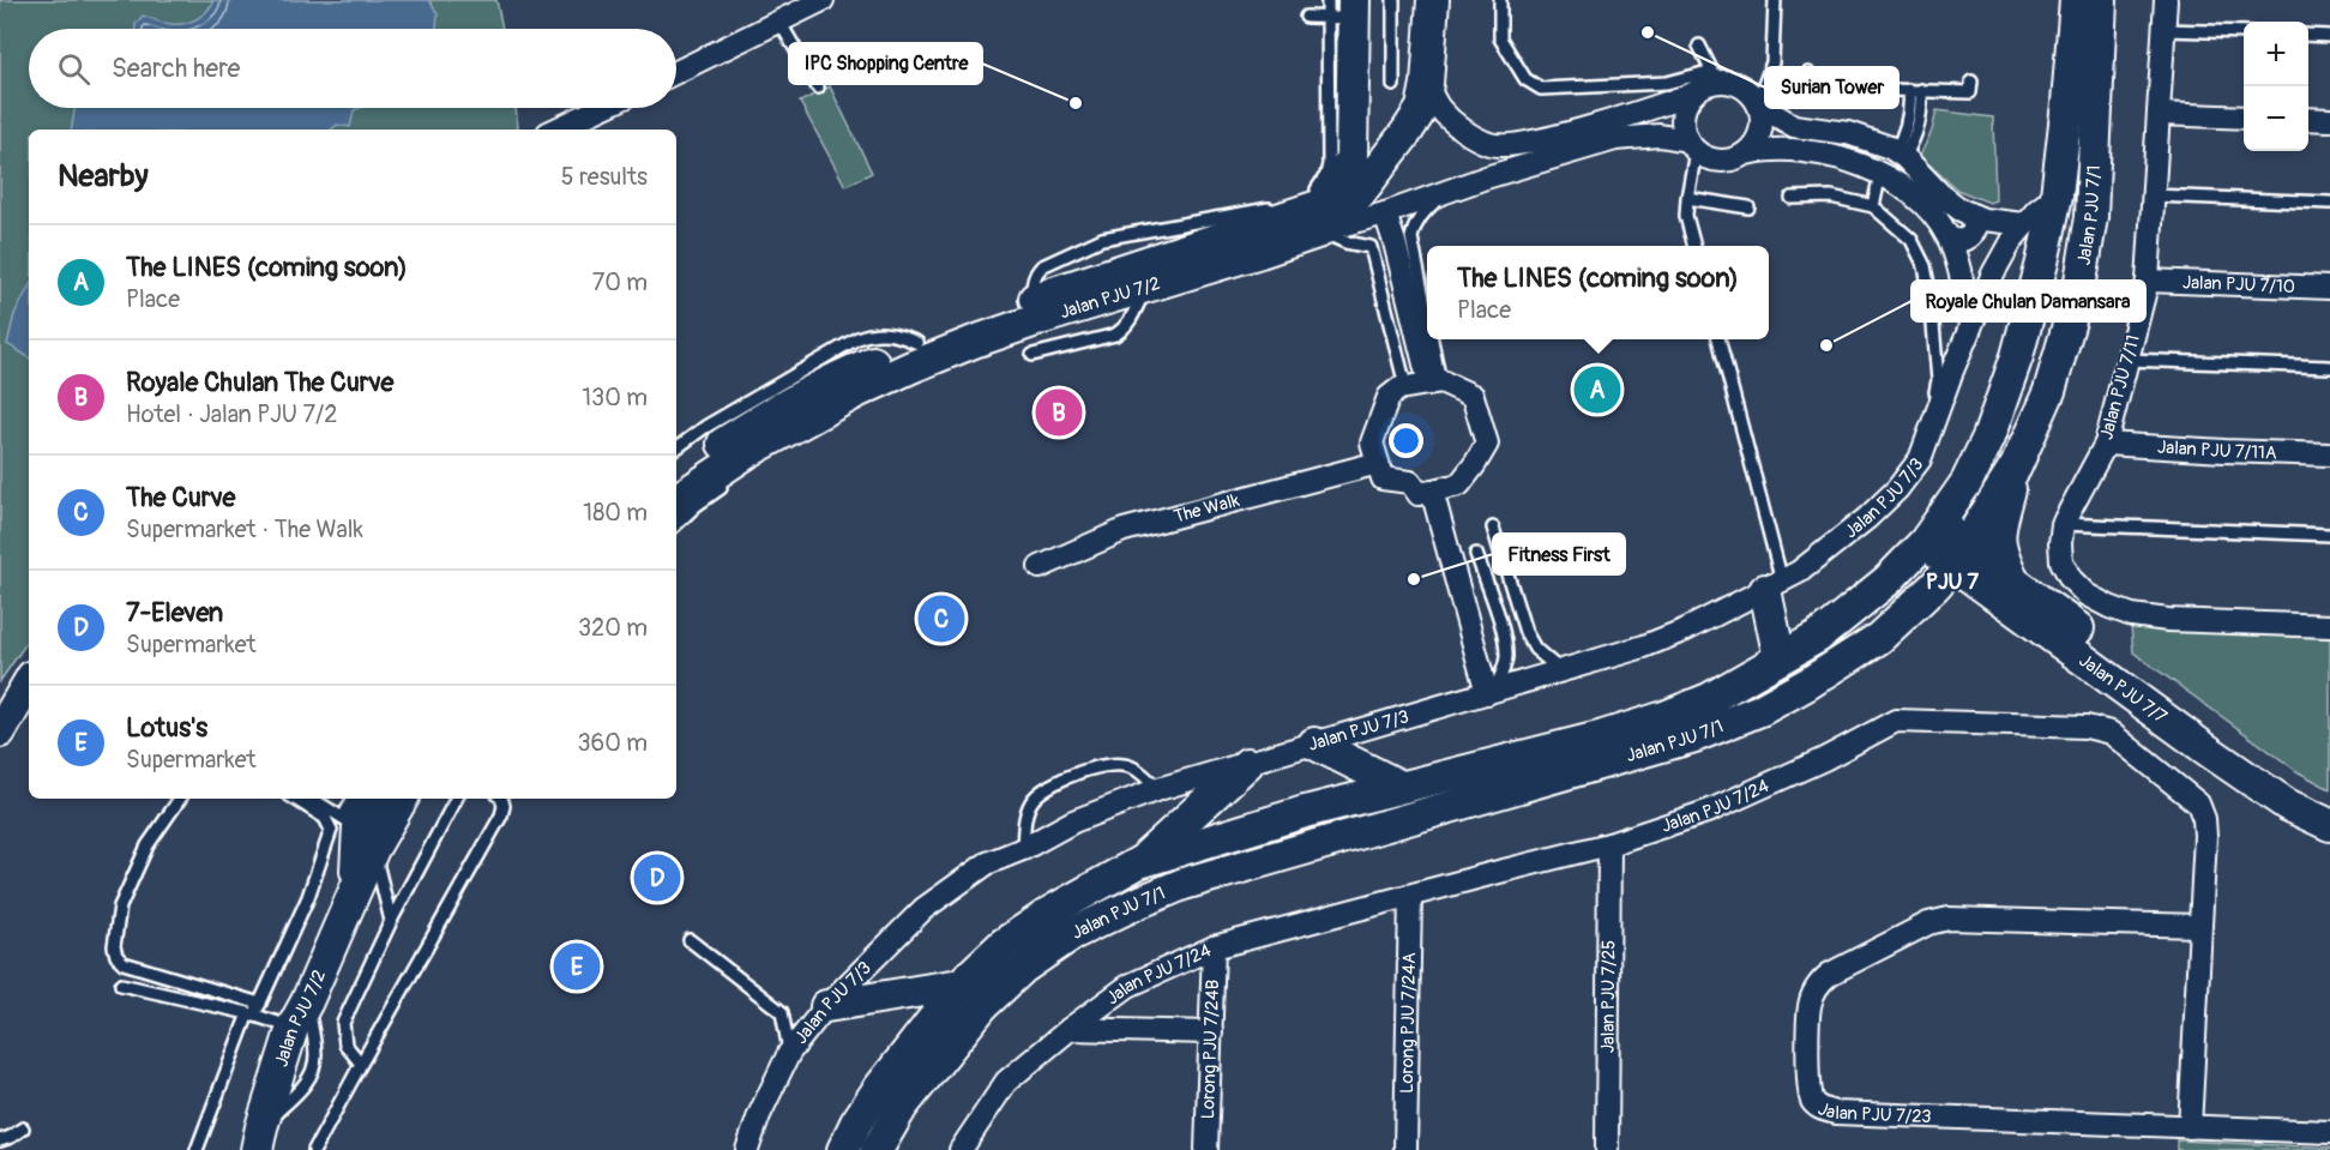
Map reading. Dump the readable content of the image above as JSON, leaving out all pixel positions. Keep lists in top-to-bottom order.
{
  "streets": {
    "street": [
      "Jalan PJU 7/1",
      "Jalan PJU 7/10",
      "Jalan PJU 7/2",
      "Jalan PJU 7/11",
      "Jalan PJU 7/11A",
      "Jalan PJU 7/3",
      "The Walk",
      "Jalan PJU 7/7",
      "Jalan PJU 7/24",
      "Jalan PJU 7/25",
      "Lorong PJU 7/24A",
      "Lorong PJU 7/24B",
      "Jalan PJU 7/23"
    ]
  },
  "crossings": [
    ["Jalan PJU 7/1", "Jalan PJU 7/3"],
    ["Jalan PJU 7/1", "Jalan PJU 7/7"],
    ["Jalan PJU 7/10", "Jalan PJU 7/11"],
    ["Jalan PJU 7/11", "Jalan PJU 7/11A"],
    ["Jalan PJU 7/24", "Jalan PJU 7/25"],
    ["Jalan PJU 7/24", "Lorong PJU 7/24A"],
    ["Jalan PJU 7/24", "Lorong PJU 7/24B"],
    ["Jalan PJU 7/24", "Jalan PJU 7/23"]
  ],
  "districts": ["PJU 7"],
  "places": [
    "Surian Tower",
    "IPC Shopping Centre",
    "Royale Chulan Damansara",
    "Fitness First"
  ],
  "page": {
    "map_buttons": ["+", "−"],
    "search": "Search here",
    "heading": ["Nearby", "5 results"],
    "list": [
      {
        "mark": "A",
        "name": "The LINES (coming soon)",
        "note": "Place",
        "value": "70 m"
      },
      {
        "mark": "B",
        "name": "Royale Chulan The Curve",
        "note": "Hotel · Jalan PJU 7/2",
        "value": "130 m"
      },
      {
        "mark": "C",
        "name": "The Curve",
        "note": "Supermarket · The Walk",
        "value": "180 m"
      },
      {
        "mark": "D",
        "name": "7-Eleven",
        "note": "Supermarket",
        "value": "320 m"
      },
      {
        "mark": "E",
        "name": "Lotus's",
        "note": "Supermarket",
        "value": "360 m"
      }
    ],
    "popup": ["The LINES (coming soon)", "Place"],
    "pins": [
      "A",
      "B",
      "C",
      "D",
      "E"
    ]
  }
}
